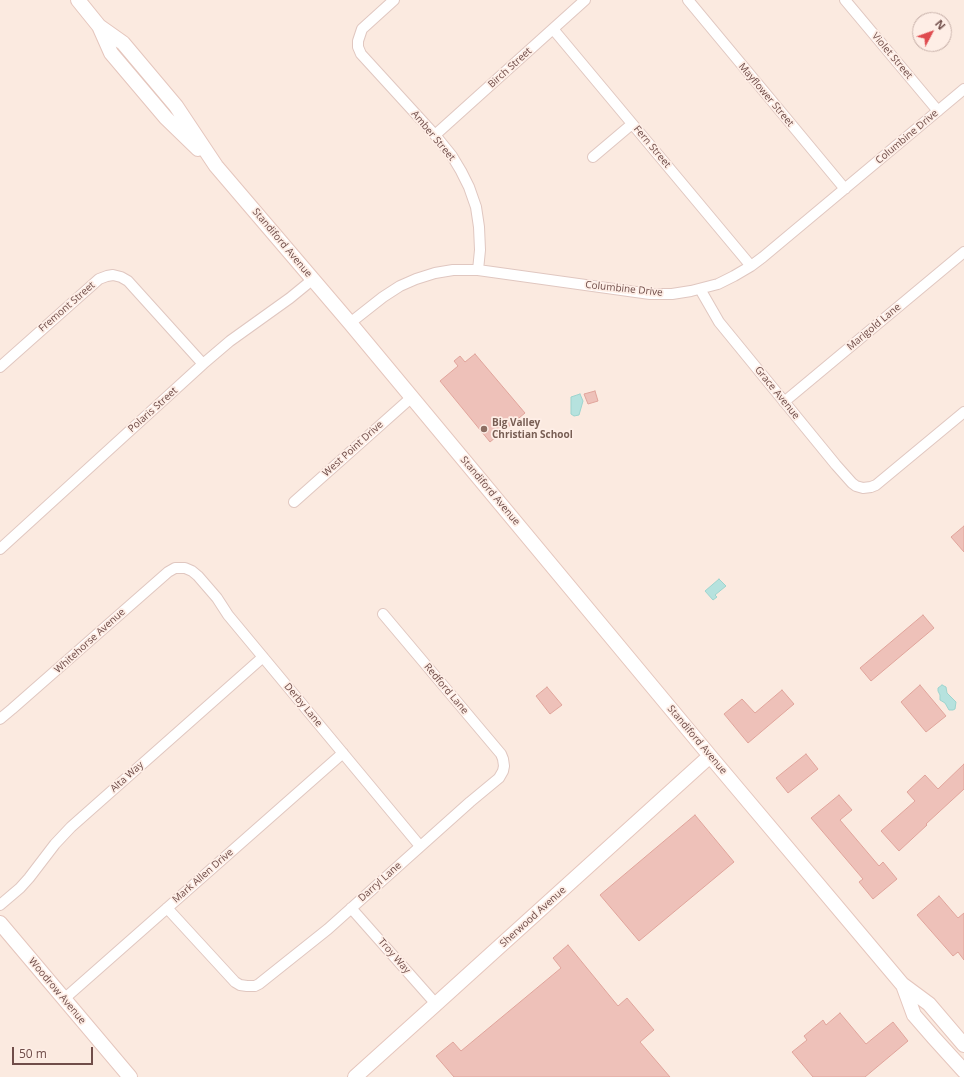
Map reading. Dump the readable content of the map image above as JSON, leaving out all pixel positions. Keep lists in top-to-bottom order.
{
  "streets": {
    "main road": ["Standiford Avenue", "Sherwood Avenue", "Woodrow Avenue"],
    "street": [
      "Violet Street",
      "Birch Street",
      "Mayflower Street",
      "Amber Street",
      "Columbine Drive",
      "Fern Street",
      "Fremont Street",
      "Marigold Lane",
      "Grace Avenue",
      "Polaris Street",
      "West Point Drive",
      "Whitehorse Avenue",
      "Redford Lane",
      "Derby Lane",
      "Alta Way",
      "Mark Allen Drive",
      "Darryl Lane",
      "Troy Way"
    ]
  },
  "crossings": [
    ["Violet Street", "Columbine Drive"],
    ["Birch Street", "Amber Street"],
    ["Birch Street", "Fern Street"],
    ["Mayflower Street", "Columbine Drive"],
    ["Amber Street", "Columbine Drive"],
    ["Columbine Drive", "Fern Street"],
    ["Columbine Drive", "Standiford Avenue"],
    ["Columbine Drive", "Grace Avenue"],
    ["Standiford Avenue", "Polaris Street"],
    ["Standiford Avenue", "West Point Drive"],
    ["Standiford Avenue", "Sherwood Avenue"],
    ["Fremont Street", "Polaris Street"],
    ["Marigold Lane", "Grace Avenue"],
    ["Whitehorse Avenue", "Derby Lane"],
    ["Redford Lane", "Darryl Lane"],
    ["Derby Lane", "Alta Way"],
    ["Derby Lane", "Mark Allen Drive"],
    ["Derby Lane", "Darryl Lane"],
    ["Mark Allen Drive", "Darryl Lane"],
    ["Mark Allen Drive", "Woodrow Avenue"],
    ["Darryl Lane", "Troy Way"],
    ["Sherwood Avenue", "Troy Way"]
  ],
  "places": ["Big Valley Christian School"],
  "scale_bar": "50 m",
  "north": "top right"
}
